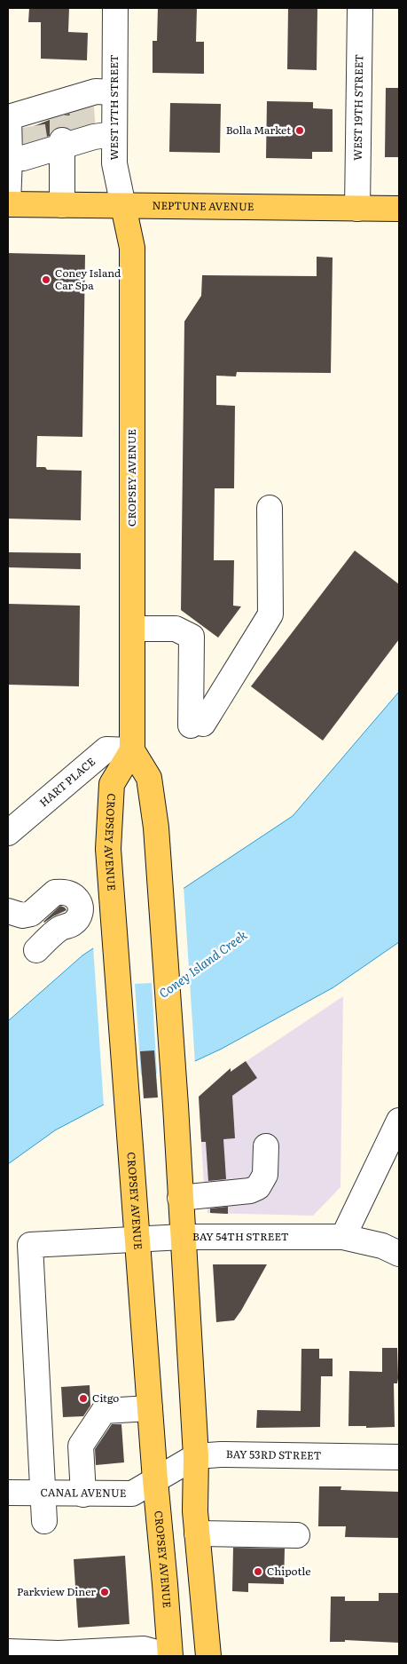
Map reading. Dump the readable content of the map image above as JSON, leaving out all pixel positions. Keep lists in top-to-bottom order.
{
  "streets": {
    "main road": ["NEPTUNE AVENUE", "CROPSEY AVENUE"],
    "street": [
      "WEST 17TH STREET",
      "WEST 19TH STREET",
      "HART PLACE",
      "BAY 54TH STREET",
      "BAY 53RD STREET",
      "CANAL AVENUE"
    ]
  },
  "crossings": [
    ["WEST 17TH STREET", "NEPTUNE AVENUE"],
    ["WEST 17TH STREET", "CROPSEY AVENUE"],
    ["WEST 19TH STREET", "NEPTUNE AVENUE"],
    ["NEPTUNE AVENUE", "CROPSEY AVENUE"],
    ["CROPSEY AVENUE", "HART PLACE"],
    ["CROPSEY AVENUE", "BAY 54TH STREET"],
    ["CROPSEY AVENUE", "BAY 53RD STREET"],
    ["CROPSEY AVENUE", "CANAL AVENUE"],
    ["BAY 54TH STREET", "CANAL AVENUE"],
    ["BAY 53RD STREET", "CANAL AVENUE"]
  ],
  "water": ["Coney Island Creek"],
  "places": [
    "Bolla Market",
    "Coney Island Car Spa",
    "Citgo",
    "Chipotle",
    "Parkview Diner"
  ]
}
